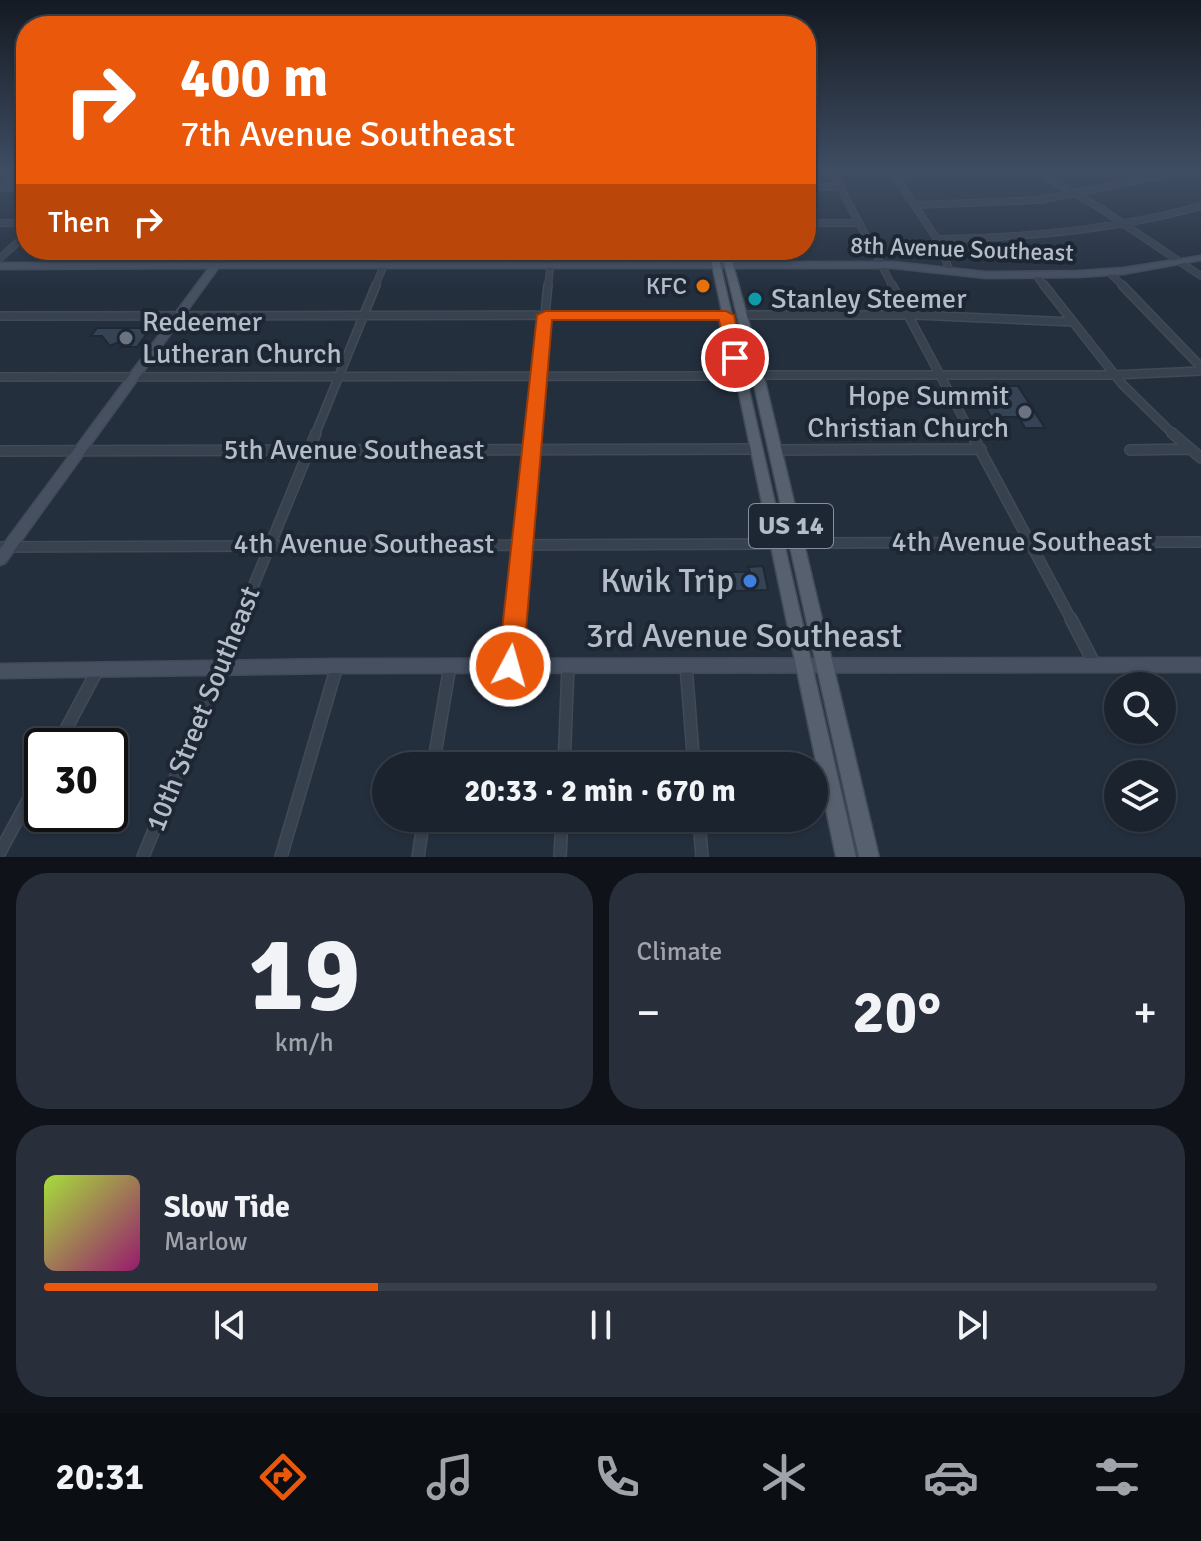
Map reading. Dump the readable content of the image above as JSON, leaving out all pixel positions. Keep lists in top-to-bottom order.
{
  "streets": {
    "main road": ["US 14"],
    "street": [
      "8th Avenue Southeast",
      "5th Avenue Southeast",
      "4th Avenue Southeast",
      "3rd Avenue Southeast",
      "10th Street Southeast"
    ]
  },
  "crossings": [
    ["8th Avenue Southeast", "US 14"],
    ["8th Avenue Southeast", "10th Street Southeast"],
    ["5th Avenue Southeast", "US 14"],
    ["5th Avenue Southeast", "10th Street Southeast"],
    ["US 14", "4th Avenue Southeast"],
    ["US 14", "3rd Avenue Southeast"],
    ["4th Avenue Southeast", "10th Street Southeast"],
    ["3rd Avenue Southeast", "10th Street Southeast"]
  ],
  "places": [
    "KFC",
    "Stanley Steemer",
    "Redeemer Lutheran Church",
    "Hope Summit Christian Church",
    "Kwik Trip"
  ],
  "page": {
    "turn": ["400 m", "7th Avenue Southeast"],
    "then": "Then",
    "limit": "30",
    "trip": "20:33 · 2 min · 670 m",
    "tile": [
      ["19", "km/h"],
      "Climate"
    ],
    "heat": ["−", "20°", "+"],
    "song": ["Slow Tide", "Marlow"],
    "tabs": "20:31"
  }
}
